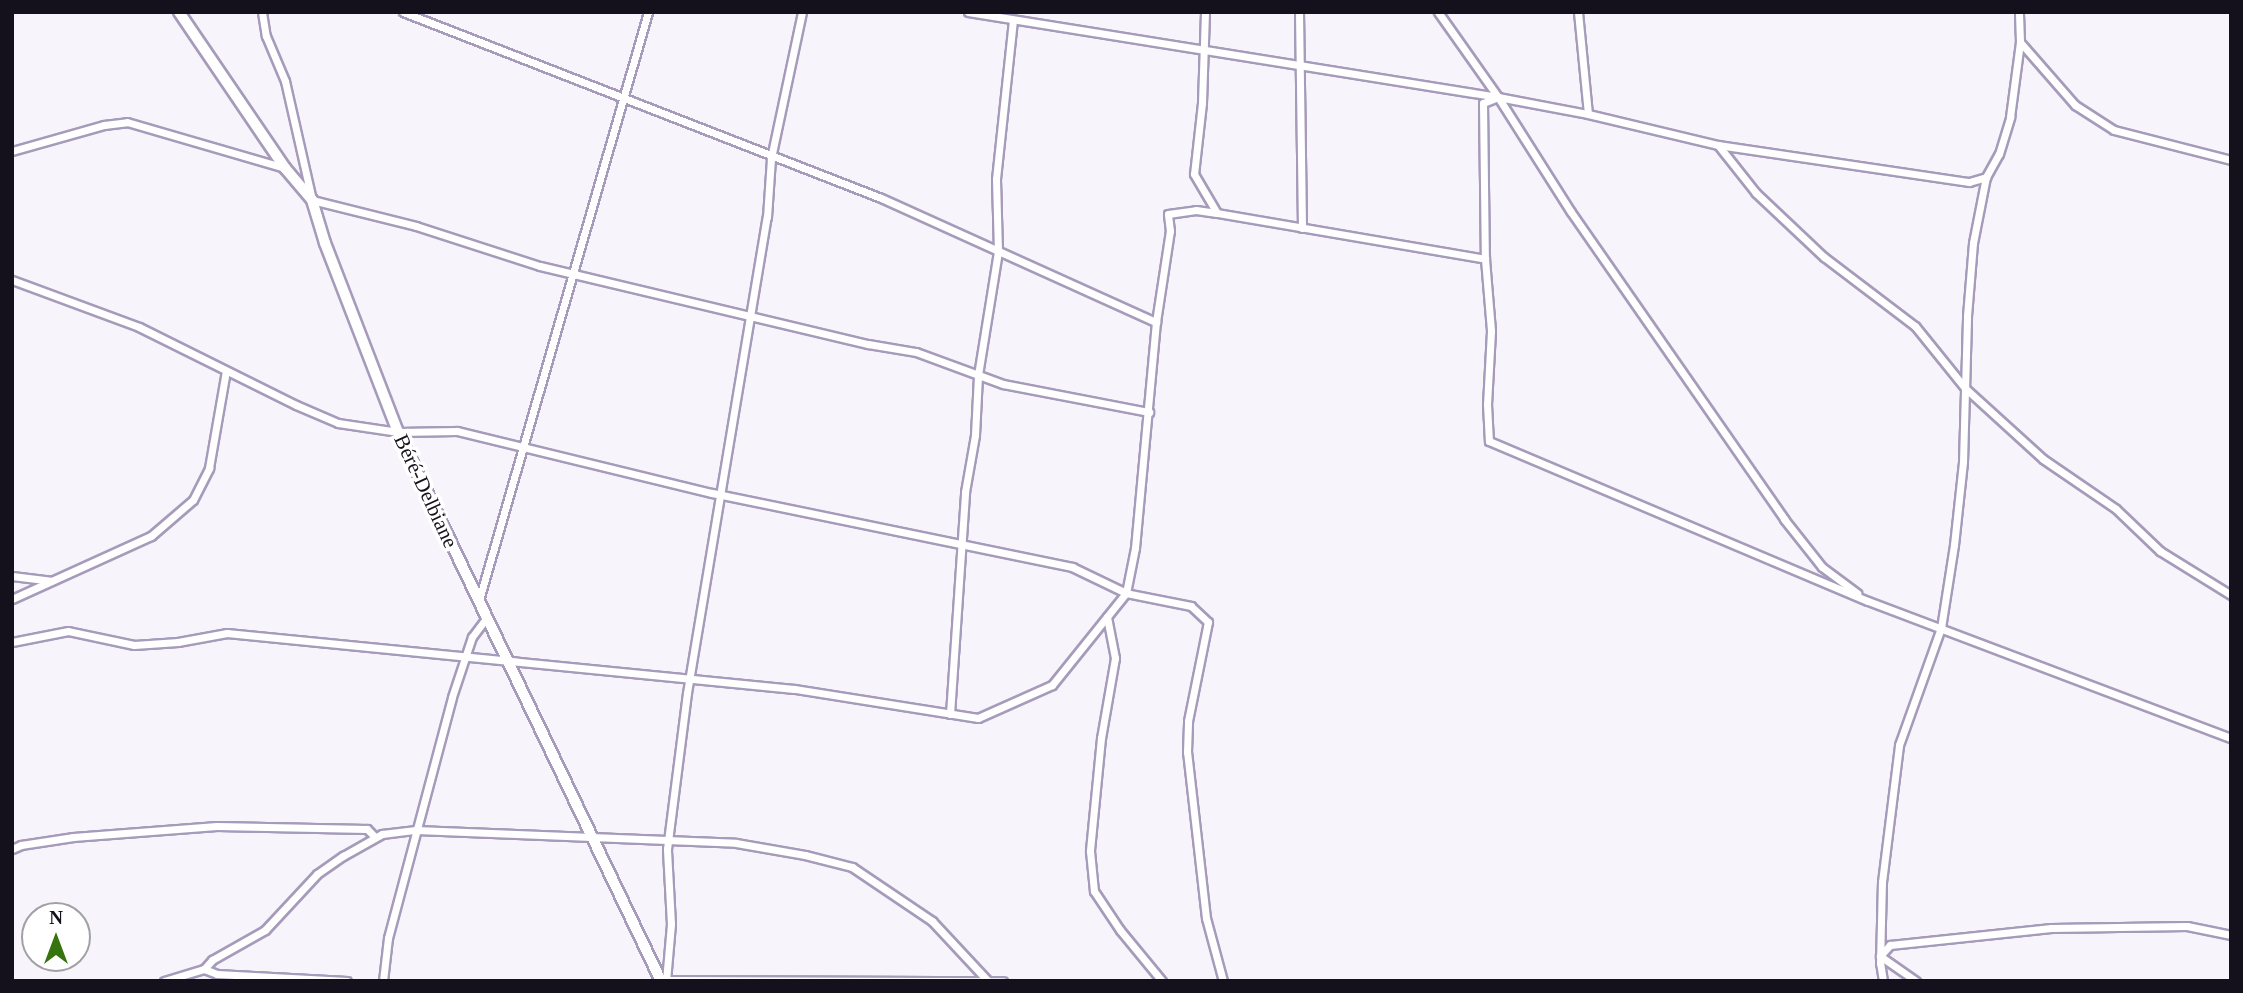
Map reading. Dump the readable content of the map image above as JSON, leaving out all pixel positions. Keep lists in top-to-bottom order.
{
  "streets": {
    "street": ["Béré-Delbiane"]
  },
  "north": "top"
}
